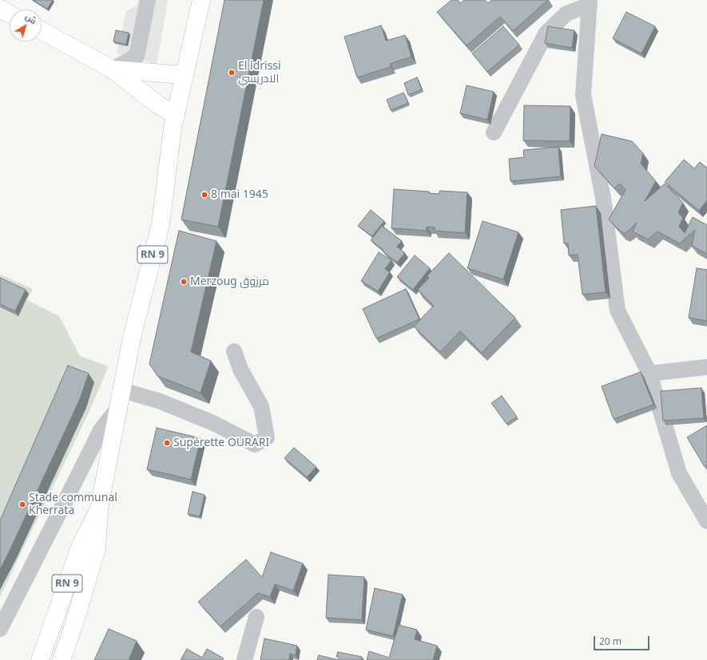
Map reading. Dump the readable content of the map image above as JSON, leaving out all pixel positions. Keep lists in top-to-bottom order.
{
  "streets": {
    "main road": ["RN 9"]
  },
  "places": [
    "El idrissi الادريسي",
    "8 mai 1945",
    "Merzoug مرزوق",
    "Supérette OURARI",
    "Stade communal Kherrata"
  ],
  "scale_bar": "20 m",
  "north": "top right"
}
